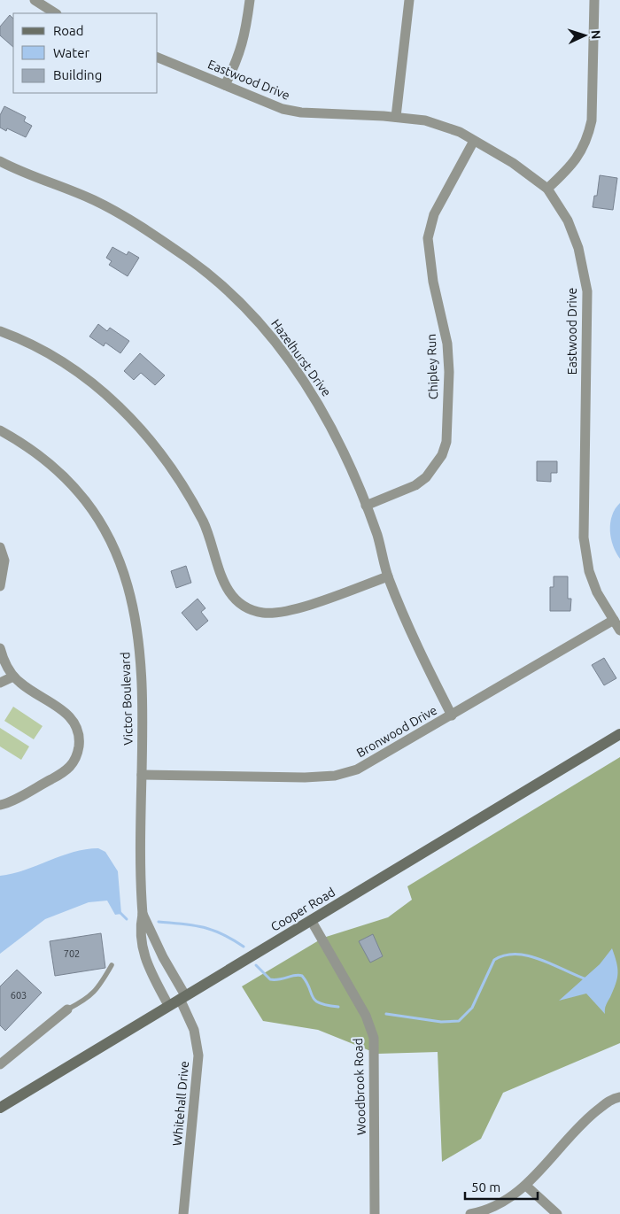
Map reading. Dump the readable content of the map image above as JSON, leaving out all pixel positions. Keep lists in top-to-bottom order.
{
  "streets": {
    "street": [
      "Eastwood Drive",
      "Hazelhurst Drive",
      "Chipley Run",
      "Victor Boulevard",
      "Bronwood Drive",
      "Cooper Road",
      "Woodbrook Road",
      "Whitehall Drive"
    ]
  },
  "crossings": [
    ["Eastwood Drive", "Chipley Run"],
    ["Eastwood Drive", "Bronwood Drive"],
    ["Hazelhurst Drive", "Chipley Run"],
    ["Hazelhurst Drive", "Bronwood Drive"],
    ["Victor Boulevard", "Bronwood Drive"],
    ["Victor Boulevard", "Cooper Road"],
    ["Victor Boulevard", "Whitehall Drive"],
    ["Cooper Road", "Woodbrook Road"],
    ["Cooper Road", "Whitehall Drive"]
  ],
  "house_numbers": ["702", "603"],
  "legend": ["Road", "Water", "Building"],
  "scale_bar": "50 m",
  "north": "right"
}
